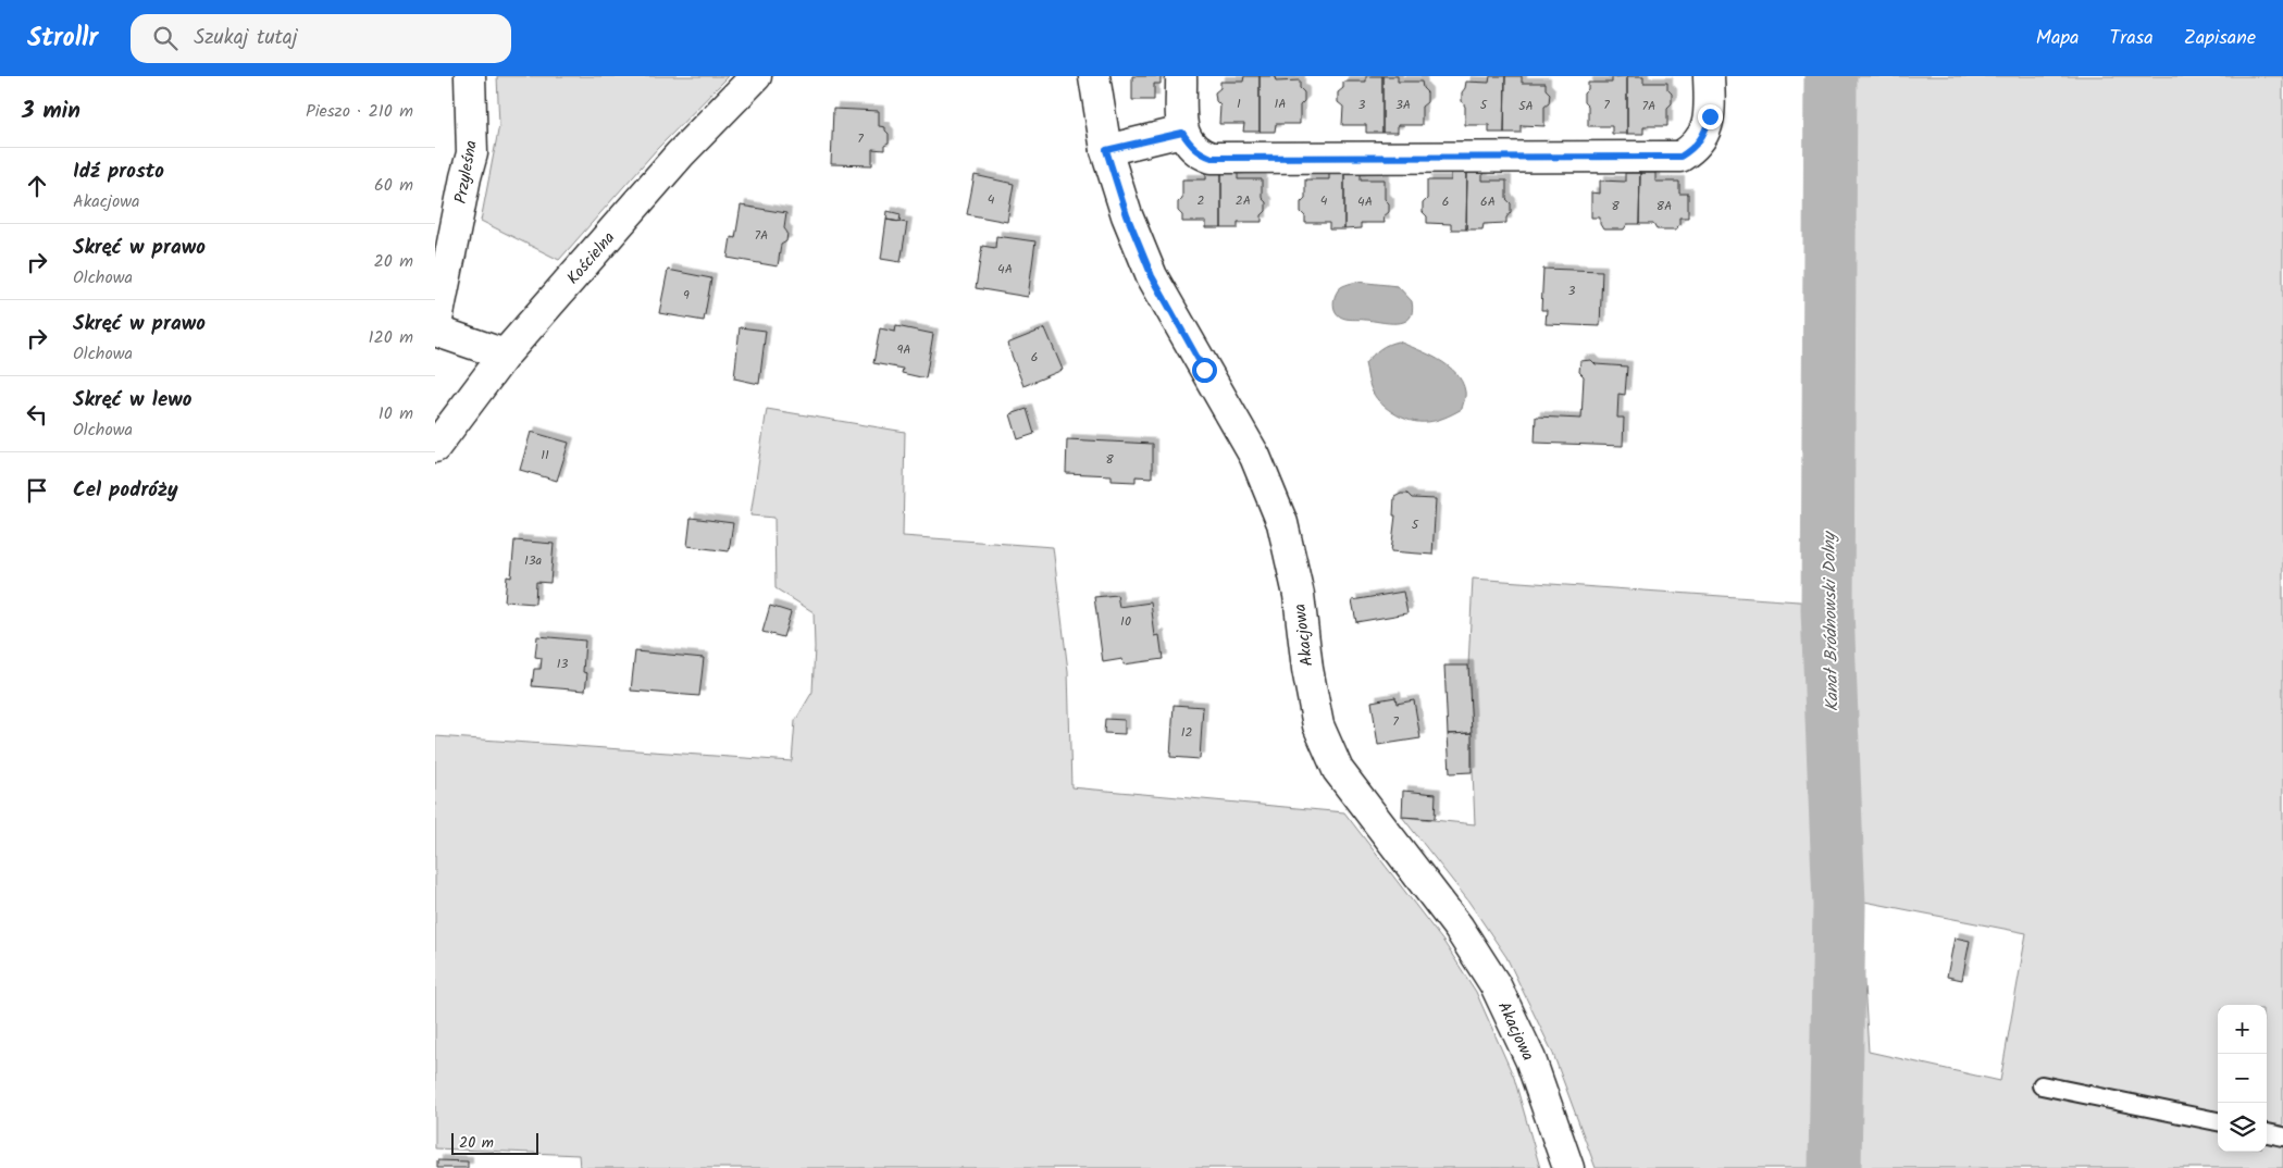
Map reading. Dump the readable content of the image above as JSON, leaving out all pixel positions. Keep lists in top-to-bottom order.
{
  "streets": {
    "street": ["Przyleśna", "Kościelna", "Akacjowa"]
  },
  "water": ["Kanał Bródnowski Dolny"],
  "house_numbers": [
    "1",
    "1A",
    "3",
    "3A",
    "5",
    "7",
    "5A",
    "7A",
    "7",
    "4",
    "2",
    "2A",
    "4",
    "4A",
    "6",
    "6A",
    "8",
    "8A",
    "7A",
    "4A",
    "3",
    "9",
    "9A",
    "6",
    "11",
    "8",
    "5",
    "13a",
    "10",
    "13",
    "7",
    "12"
  ],
  "scale_bar": "20 m",
  "page": {
    "header": "Strollr",
    "search": "Szukaj tutaj",
    "nav": ["Mapa", "Trasa", "Zapisane"],
    "heading": ["3 min", "Pieszo · 210 m"],
    "list": [
      ["Idź prosto", "Akacjowa", "60 m"],
      ["Skręć w prawo", "Olchowa", "20 m"],
      ["Skręć w prawo", "Olchowa", "120 m"],
      ["Skręć w lewo", "Olchowa", "10 m"],
      "Cel podróży"
    ],
    "map_buttons": ["+", "−"],
    "scale": "20 m"
  }
}
